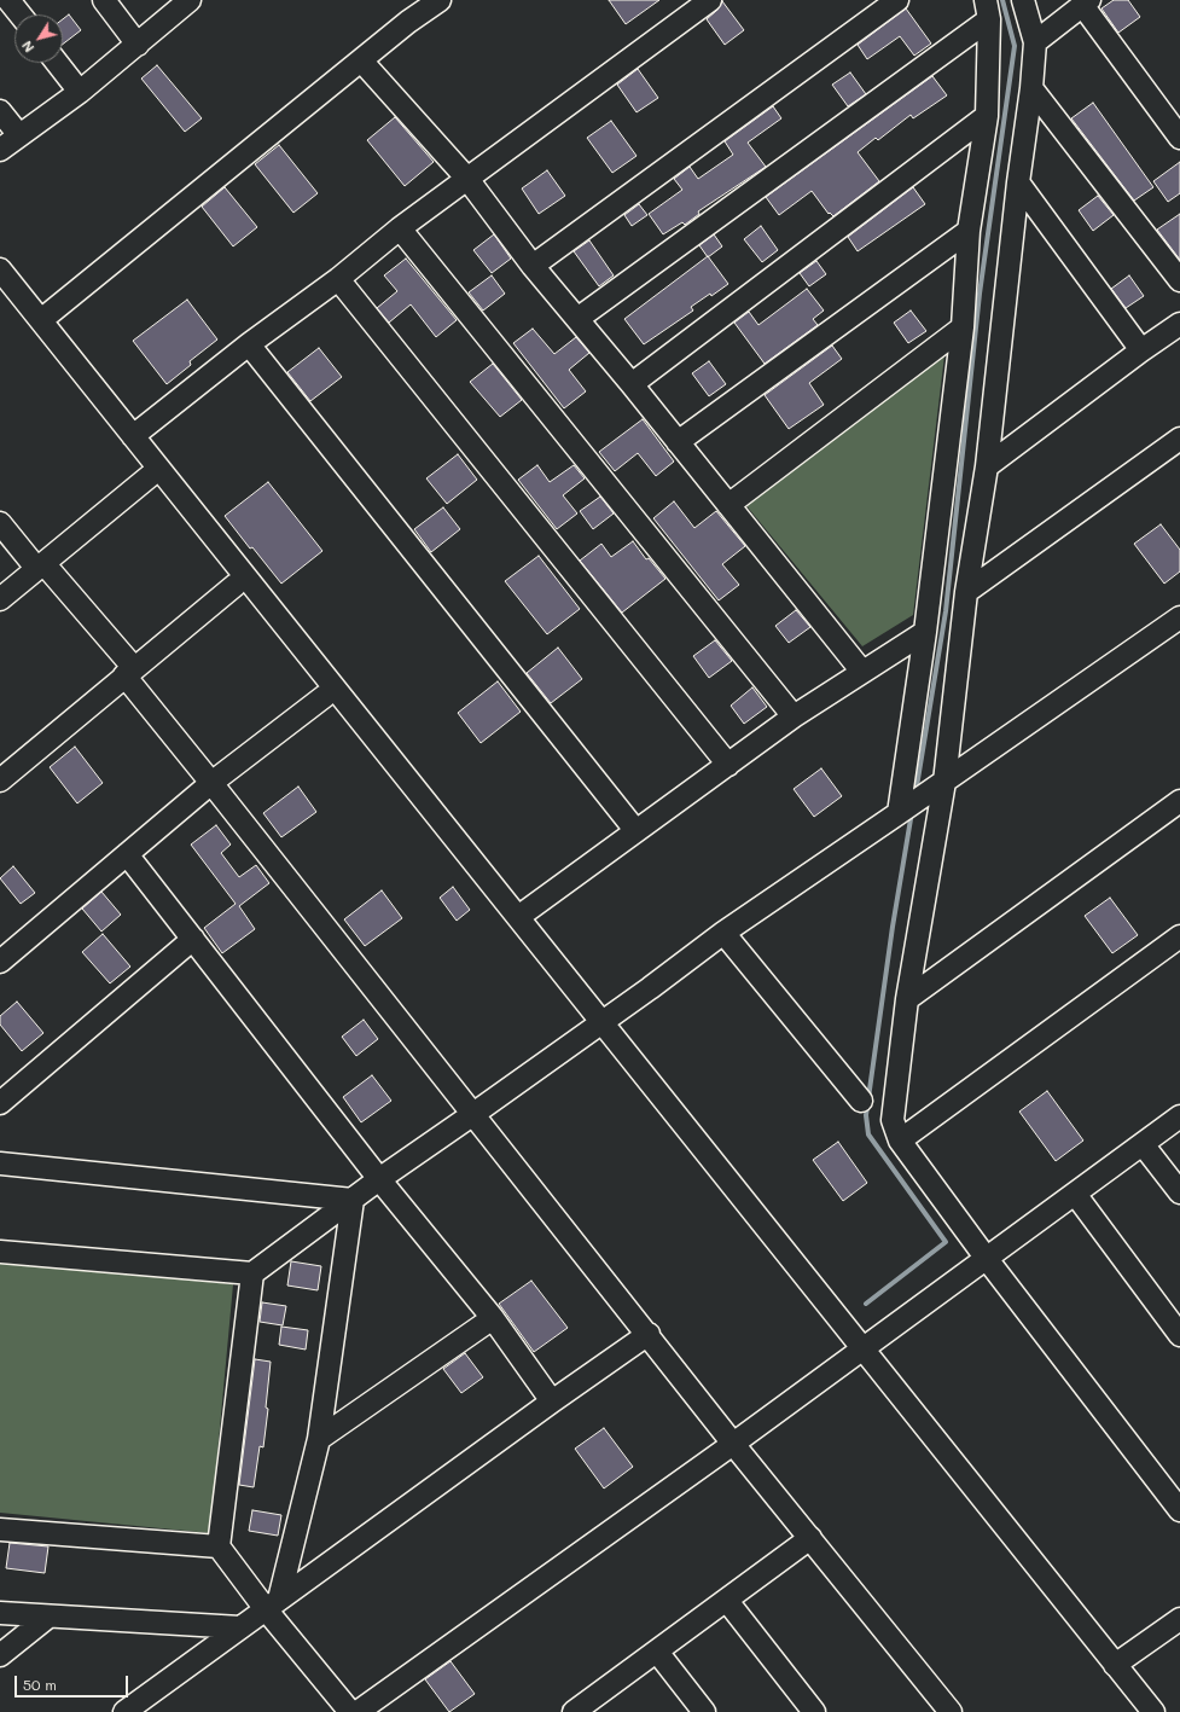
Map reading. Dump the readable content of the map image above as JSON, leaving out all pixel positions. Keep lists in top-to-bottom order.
{
  "scale_bar": "50 m",
  "north": "bottom left"
}
